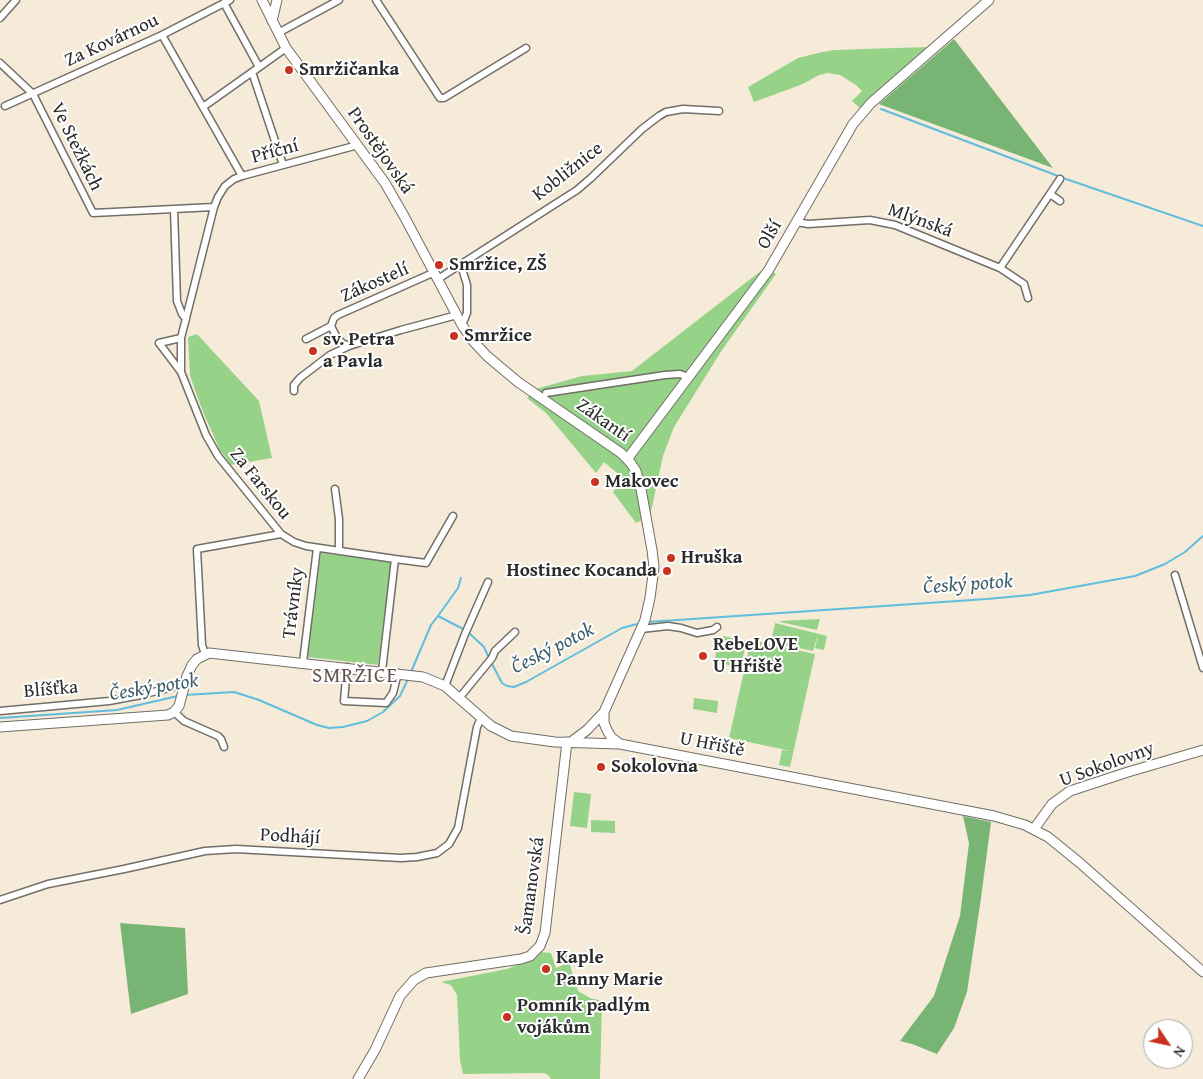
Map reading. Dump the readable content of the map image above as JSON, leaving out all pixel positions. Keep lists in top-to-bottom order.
{
  "streets": {
    "street": [
      "Za Kovárnou",
      "Ve Stežkách",
      "Prostějovská",
      "Příční",
      "Kobližnice",
      "Mlýnská",
      "Olší",
      "Zákostelí",
      "Zákantí",
      "Za Farskou",
      "Trávníky",
      "Blíšťka",
      "U Hřiště",
      "U Sokolovny",
      "Podhájí",
      "Šamanovská"
    ]
  },
  "crossings": [
    ["Za Kovárnou", "Ve Stežkách"],
    ["Prostějovská", "Příční"],
    ["Prostějovská", "Kobližnice"],
    ["Prostějovská", "Zákostelí"],
    ["Prostějovská", "Zákantí"],
    ["Příční", "Za Farskou"],
    ["Kobližnice", "Zákostelí"],
    ["Mlýnská", "Olší"],
    ["Olší", "Zákantí"],
    ["Zákantí", "Trávníky"],
    ["Zákantí", "U Hřiště"],
    ["Zákantí", "Šamanovská"],
    ["Za Farskou", "Trávníky"],
    ["Trávníky", "U Hřiště"],
    ["Trávníky", "Podhájí"],
    ["Trávníky", "Šamanovská"],
    ["U Hřiště", "U Sokolovny"],
    ["U Hřiště", "Šamanovská"]
  ],
  "districts": ["SMRŽICE"],
  "water": ["Český potok"],
  "places": [
    "Smržičanka",
    "Smržice, ZŠ",
    "Smržice",
    "sv. Petra a Pavla",
    "Makovec",
    "Hruška",
    "Hostinec Kocanda",
    "RebeLOVE U Hřiště",
    "Sokolovna",
    "Kaple Panny Marie",
    "Pomník padlým vojákům"
  ],
  "north": "bottom right"
}
